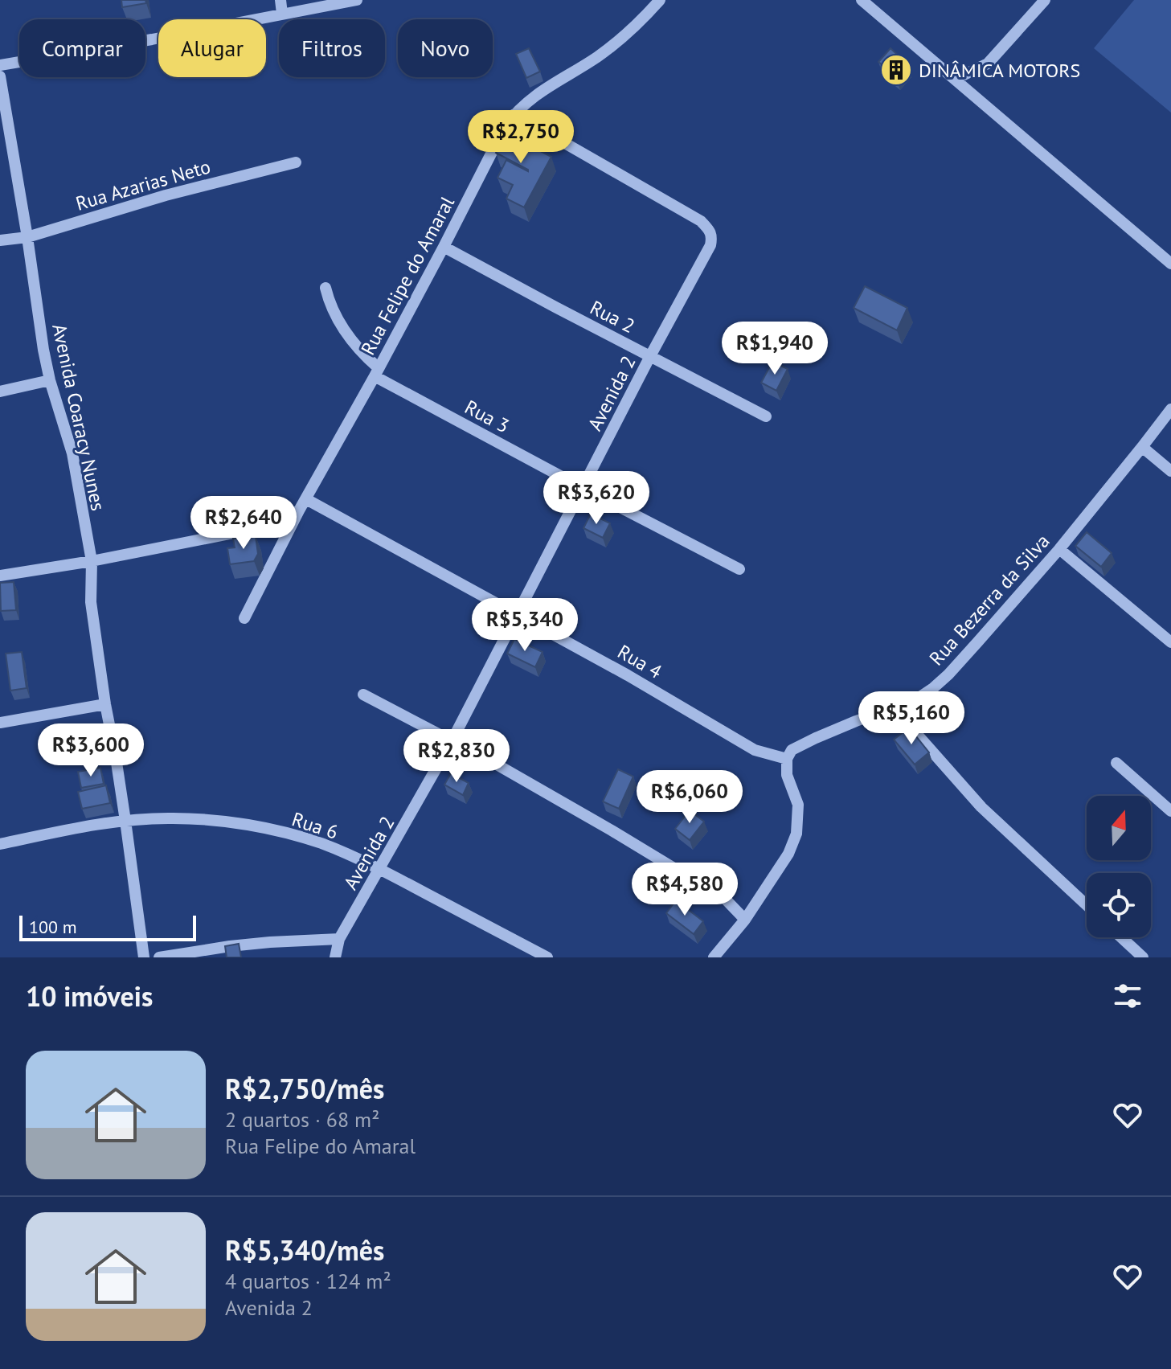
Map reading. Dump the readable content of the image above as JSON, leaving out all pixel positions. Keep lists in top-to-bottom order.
{
  "streets": {
    "street": [
      "Rua Azarias Neto",
      "Rua Felipe do Amaral",
      "Rua 2",
      "Avenida 2",
      "Rua 3",
      "Avenida Coaracy Nunes",
      "Rua Bezerra da Silva",
      "Rua 4",
      "Rua 6"
    ]
  },
  "crossings": [
    ["Rua Azarias Neto", "Avenida Coaracy Nunes"],
    ["Rua Felipe do Amaral", "Rua 2"],
    ["Rua Felipe do Amaral", "Avenida 2"],
    ["Rua Felipe do Amaral", "Rua 3"],
    ["Rua Felipe do Amaral", "Rua 4"],
    ["Rua 2", "Avenida 2"],
    ["Avenida 2", "Rua 3"],
    ["Avenida 2", "Rua 4"],
    ["Avenida 2", "Rua 6"],
    ["Avenida Coaracy Nunes", "Rua 6"],
    ["Rua Bezerra da Silva", "Rua 4"]
  ],
  "places": {
    "building": ["DINÂMICA MOTORS"]
  },
  "scale_bar": "100 m",
  "north": "top",
  "page": {
    "chip": [
      "Comprar",
      "Alugar",
      "Filtros",
      "Novo"
    ],
    "price": [
      "R$2,750",
      "R$1,940",
      "R$3,620",
      "R$2,640",
      "R$5,340",
      "R$5,160",
      "R$3,600",
      "R$2,830",
      "R$6,060",
      "R$4,580"
    ],
    "scale": "100 m",
    "heading": "10 imóveis",
    "list": [
      {
        "name": "R$2,750/mês",
        "note": "2 quartos · 68 m² · Rua Felipe do Amaral"
      },
      {
        "name": "R$5,340/mês",
        "note": "4 quartos · 124 m² · Avenida 2"
      }
    ]
  }
}
